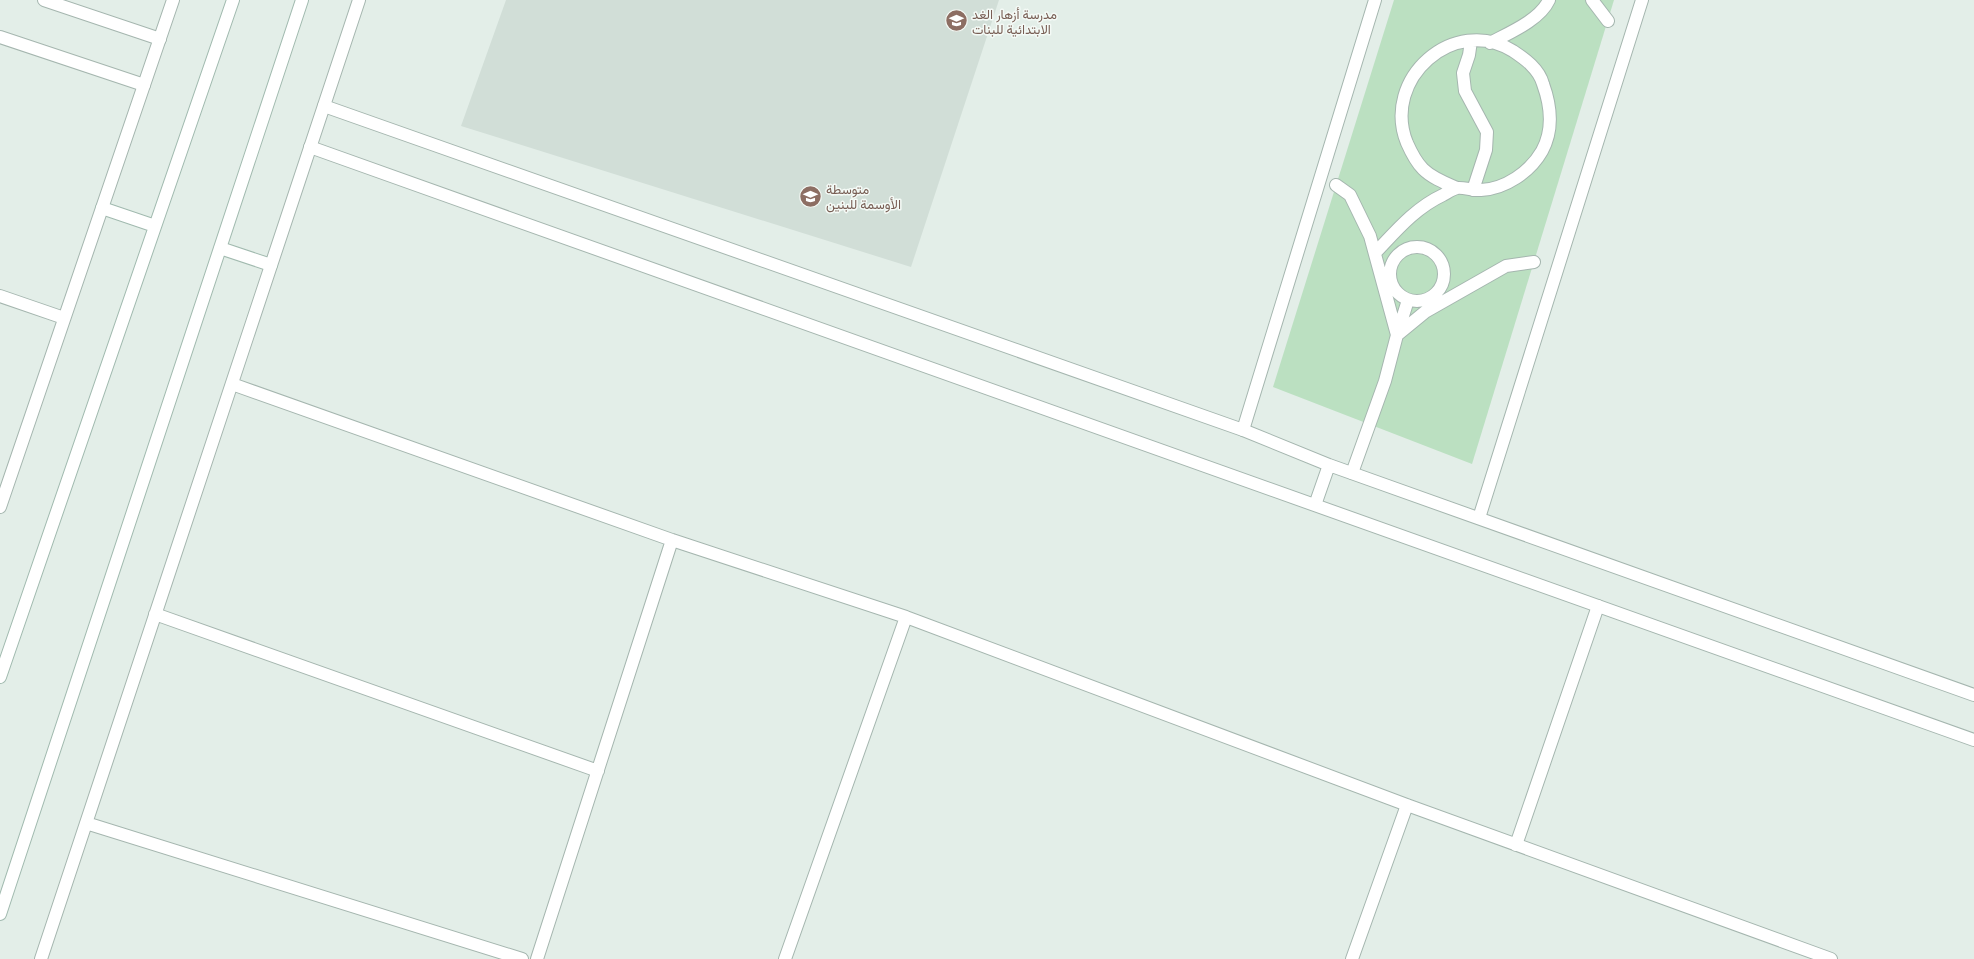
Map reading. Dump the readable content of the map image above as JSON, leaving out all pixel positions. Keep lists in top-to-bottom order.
{
  "places": {
    "school or university": ["مدرسة أزهار الغد الابتدائية للبنات", "متوسطة الأوسمة للبنين"]
  }
}
